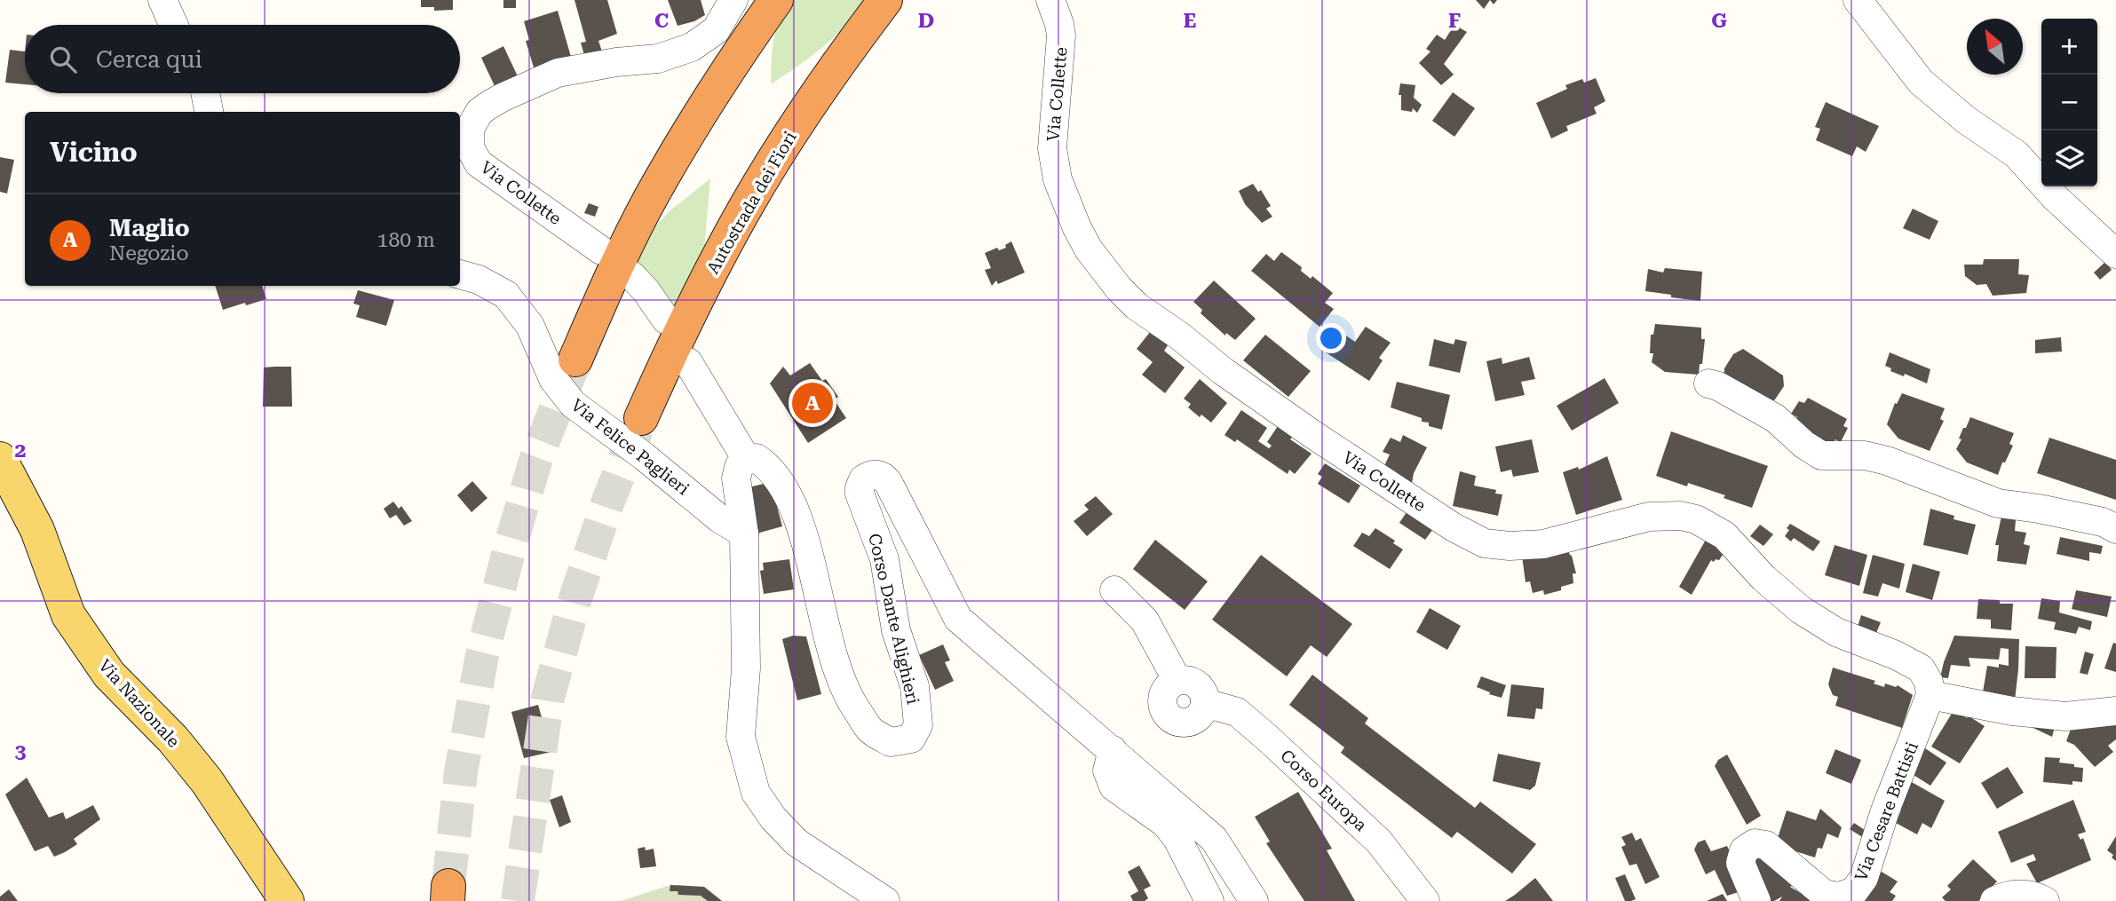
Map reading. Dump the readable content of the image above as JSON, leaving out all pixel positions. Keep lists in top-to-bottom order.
{
  "streets": {
    "highway": ["Autostrada dei Fiori"],
    "main road": ["Via Nazionale"],
    "street": [
      "Via Collette",
      "Via Felice Paglieri",
      "Corso Dante Alighieri",
      "Corso Europa",
      "Via Cesare Battisti"
    ]
  },
  "crossings": [
    ["Via Collette", "Via Cesare Battisti"]
  ],
  "north": "top left",
  "page": {
    "map_buttons": ["+", "−"],
    "search": "Cerca qui",
    "heading": "Vicino",
    "list": [
      {
        "mark": "A",
        "name": "Maglio",
        "note": "Negozio",
        "value": "180 m"
      }
    ],
    "pins": "A"
  },
  "grid": {
    "columns": [
      "C",
      "D",
      "E",
      "F",
      "G"
    ],
    "rows": ["2", "3"]
  }
}
